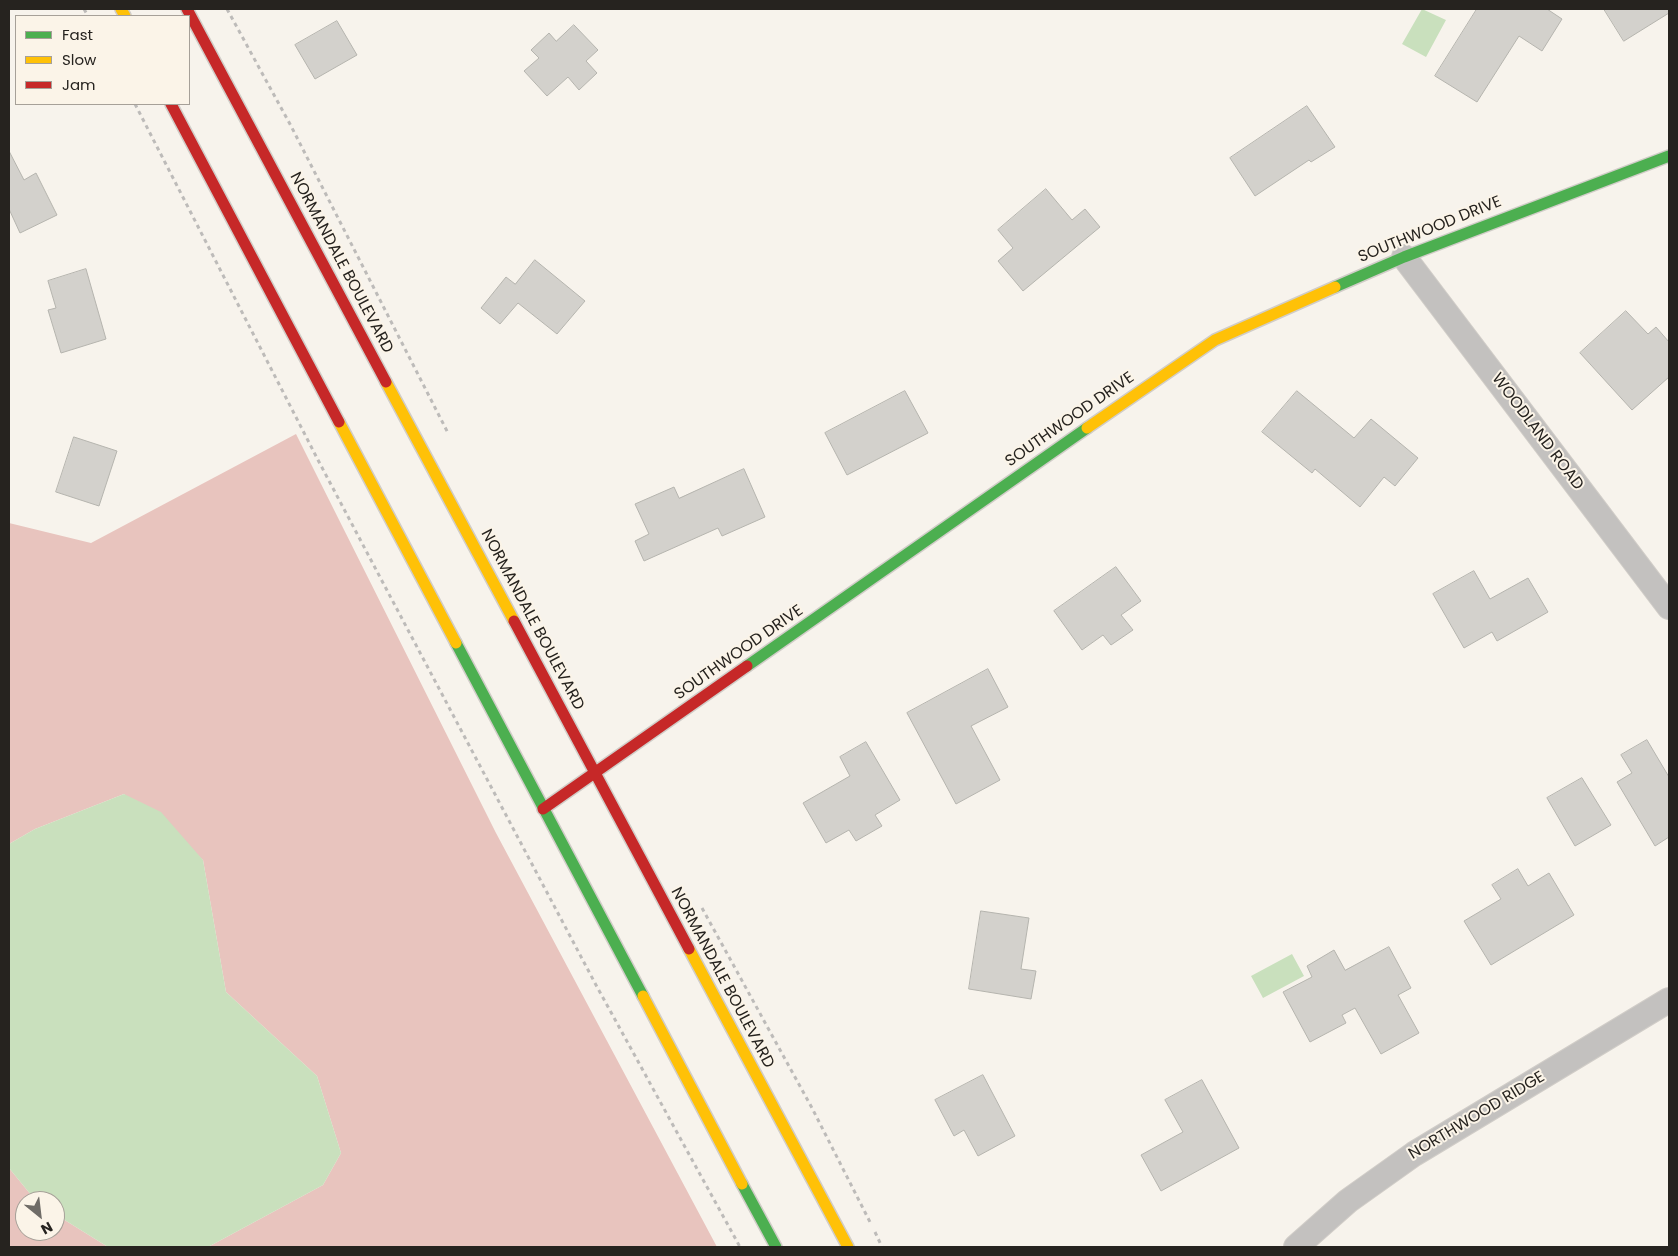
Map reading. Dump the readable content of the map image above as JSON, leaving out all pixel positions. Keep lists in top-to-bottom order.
{
  "streets": {
    "main road": ["SOUTHWOOD DRIVE", "NORMANDALE BOULEVARD"],
    "street": ["WOODLAND ROAD", "NORTHWOOD RIDGE"]
  },
  "crossings": [
    ["SOUTHWOOD DRIVE", "NORMANDALE BOULEVARD"],
    ["SOUTHWOOD DRIVE", "WOODLAND ROAD"]
  ],
  "legend": ["Fast", "Slow", "Jam"],
  "north": "bottom right"
}
